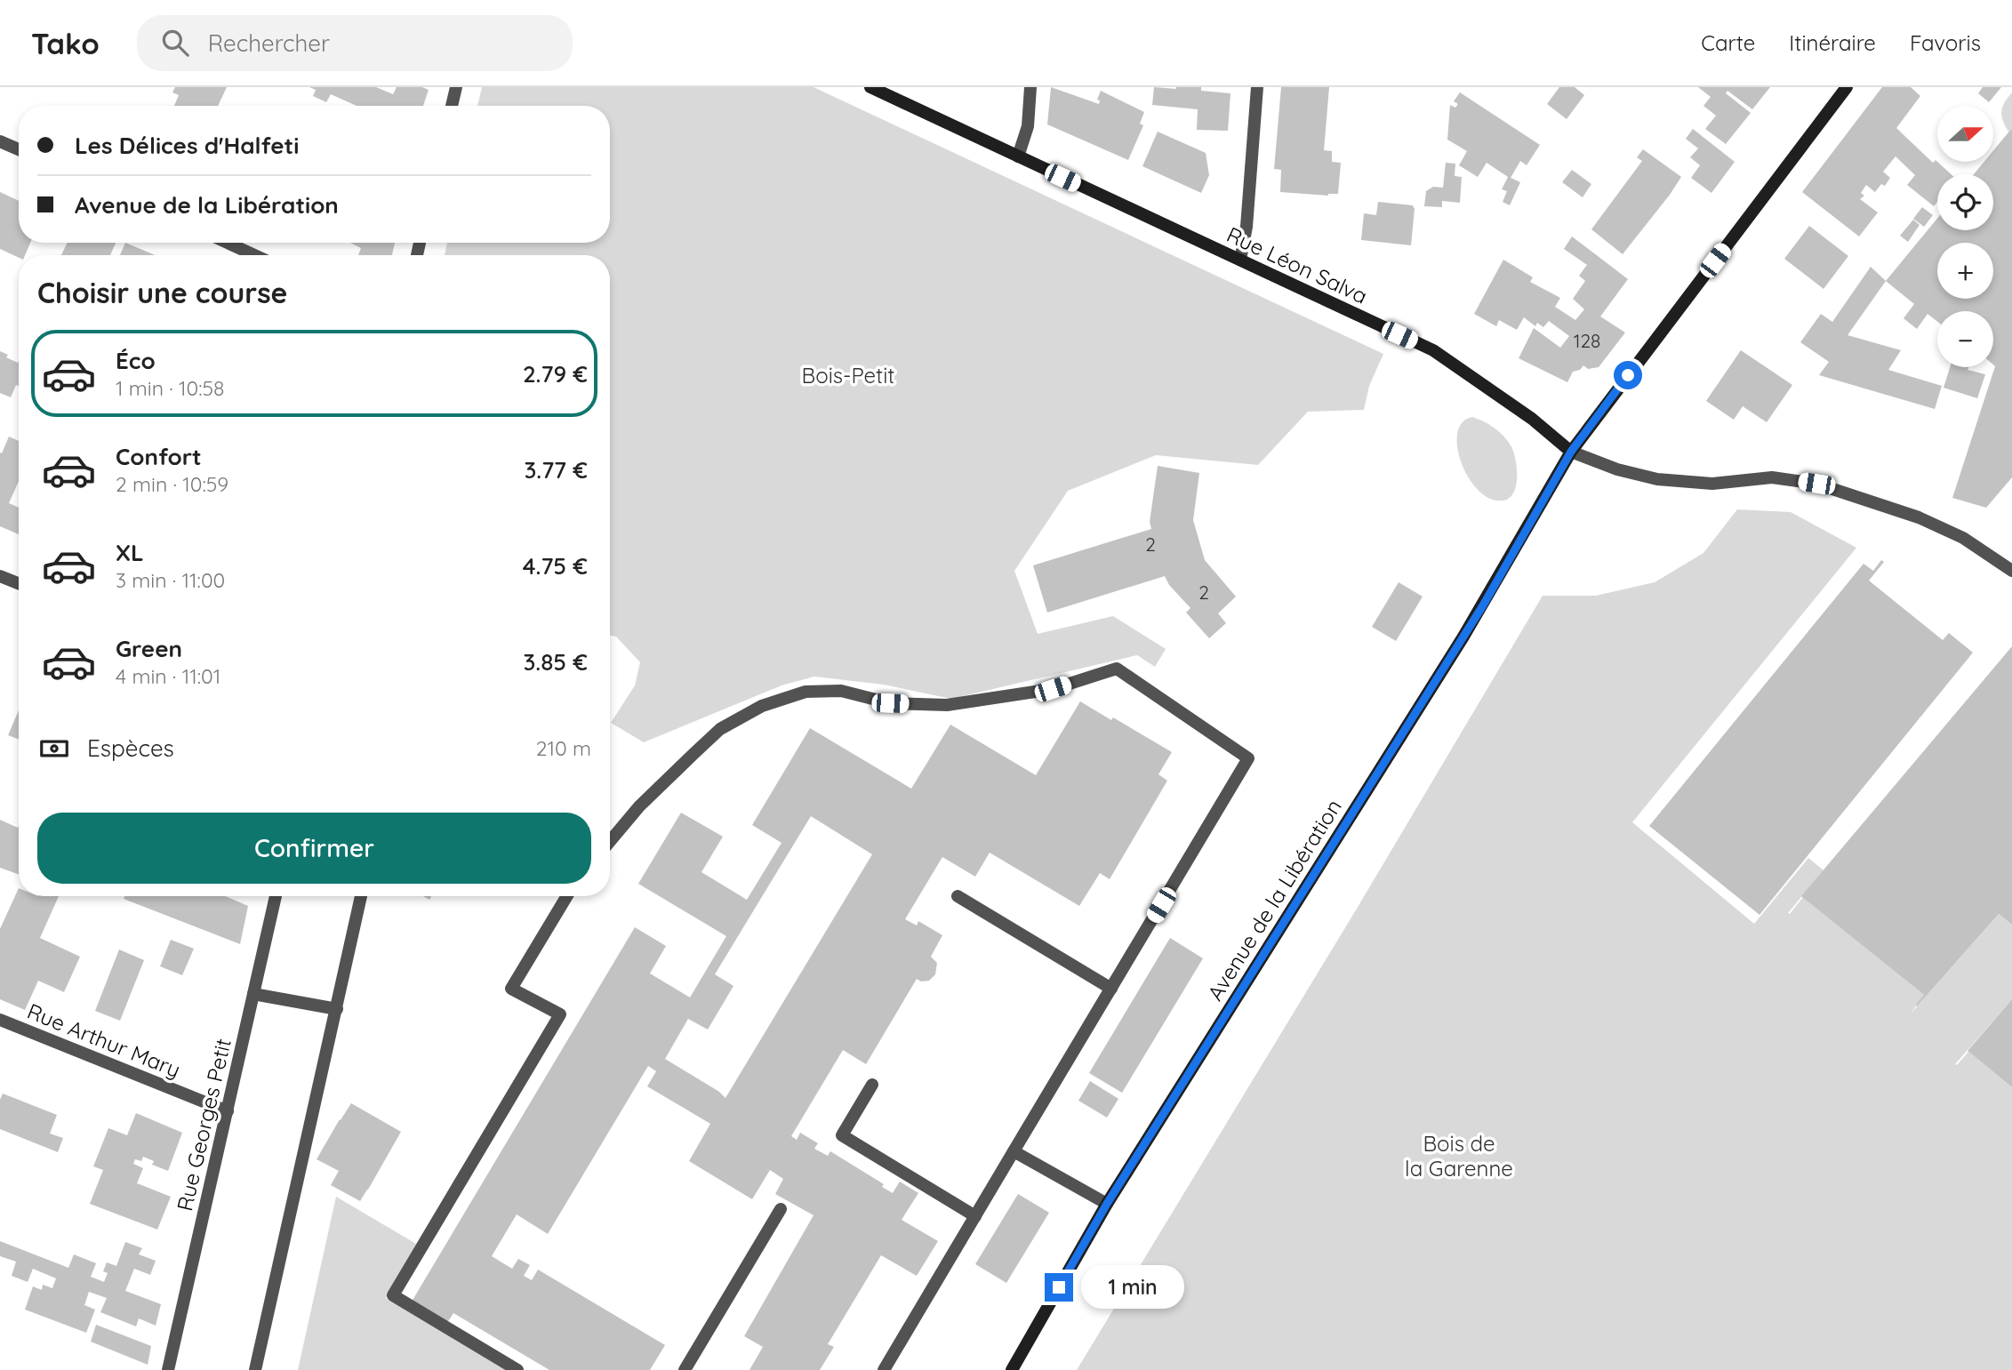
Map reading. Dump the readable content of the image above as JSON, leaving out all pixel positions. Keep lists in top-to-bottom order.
{
  "streets": {
    "street": [
      "Rue Léon Salva",
      "Avenue de la Libération",
      "Rue Arthur Mary",
      "Rue Georges Petit"
    ]
  },
  "crossings": [
    ["Rue Léon Salva", "Avenue de la Libération"],
    ["Rue Arthur Mary", "Rue Georges Petit"]
  ],
  "parks": ["Bois-Petit", "Bois de la Garenne"],
  "house_numbers": ["128", "2", "2"],
  "north": "right",
  "page": {
    "header": "Tako",
    "search": "Rechercher",
    "nav": ["Carte", "Itinéraire", "Favoris"],
    "map_buttons": ["+", "−"],
    "banner": ["Les Délices d'Halfeti", "Avenue de la Libération"],
    "heading": "Choisir une course",
    "list": [
      {
        "name": "Éco",
        "note": "1 min · 10:58",
        "value": "2.79 €"
      },
      {
        "name": "Confort",
        "note": "2 min · 10:59",
        "value": "3.77 €"
      },
      {
        "name": "XL",
        "note": "3 min · 11:00",
        "value": "4.75 €"
      },
      {
        "name": "Green",
        "note": "4 min · 11:01",
        "value": "3.85 €"
      }
    ],
    "pay": ["Espèces", "210 m"],
    "buttons": "Confirmer",
    "bubble": "1 min"
  }
}
